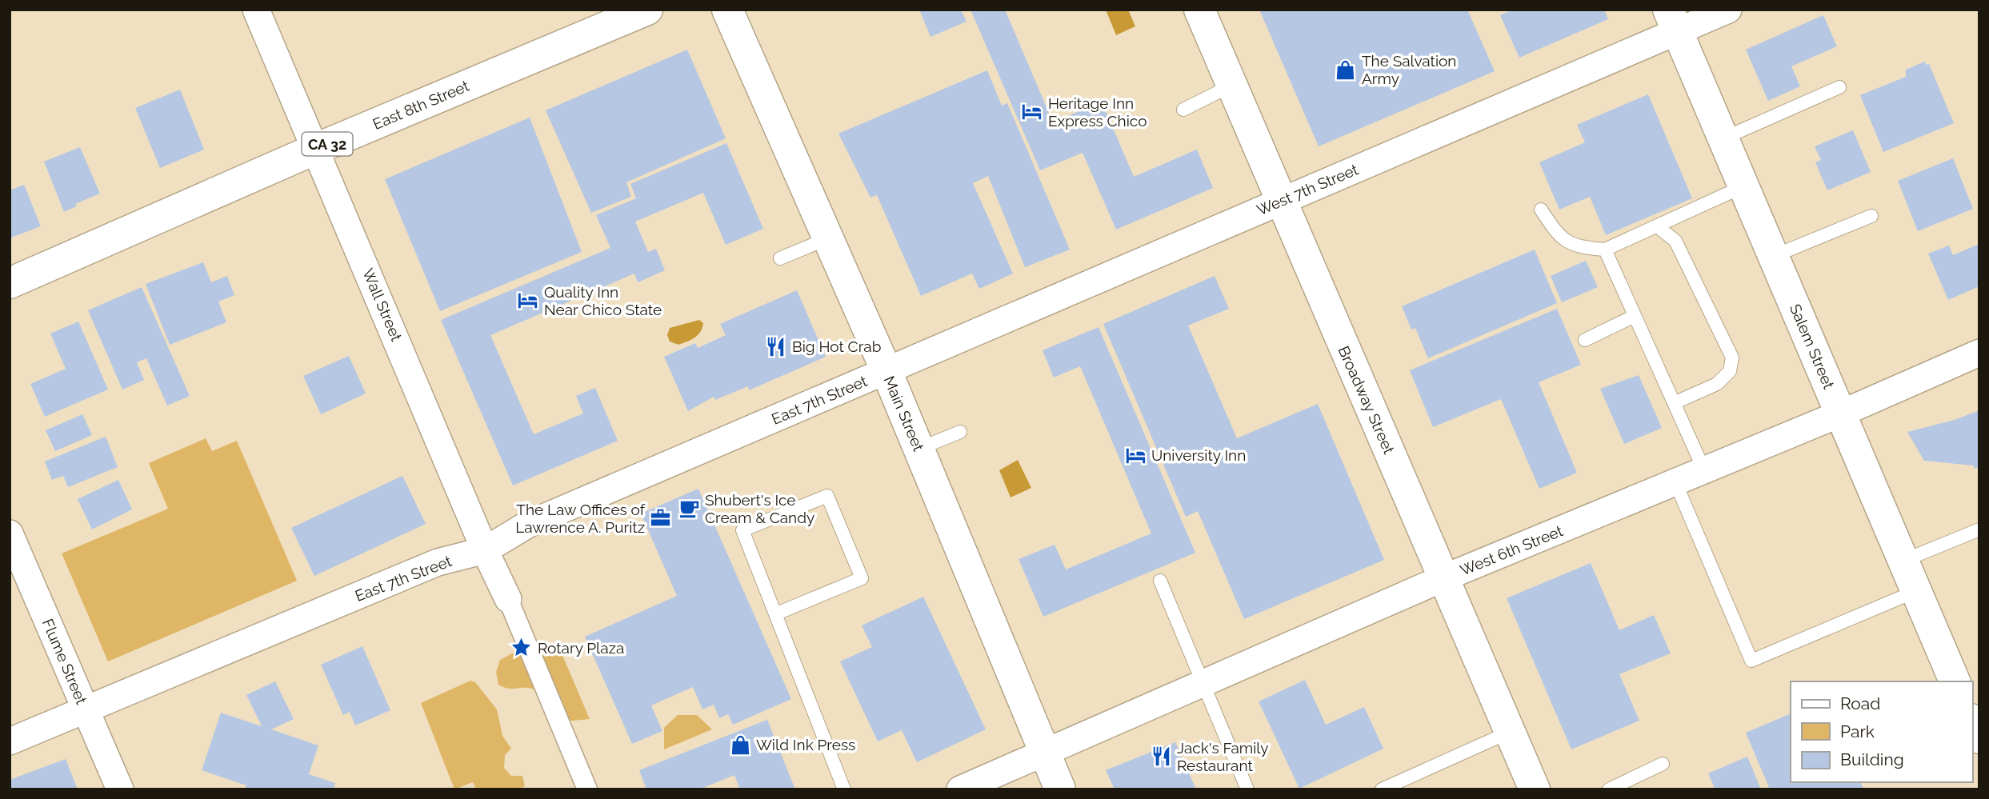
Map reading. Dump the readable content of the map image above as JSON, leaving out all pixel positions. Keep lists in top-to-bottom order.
{
  "streets": {
    "main road": [
      "East 8th Street",
      "CA 32",
      "Salem Street",
      "Broadway Street",
      "Main Street"
    ],
    "street": [
      "West 7th Street",
      "Wall Street",
      "East 7th Street",
      "West 6th Street",
      "Flume Street"
    ]
  },
  "crossings": [
    ["East 8th Street", "Wall Street"],
    ["West 7th Street", "Salem Street"],
    ["West 7th Street", "East 7th Street"],
    ["West 7th Street", "Broadway Street"],
    ["West 7th Street", "Main Street"],
    ["Wall Street", "East 7th Street"],
    ["Salem Street", "West 6th Street"],
    ["East 7th Street", "Main Street"],
    ["East 7th Street", "Flume Street"],
    ["Broadway Street", "West 6th Street"],
    ["Main Street", "West 6th Street"]
  ],
  "places": {
    "shop": ["The Salvation Army", "Wild Ink Press"],
    "hotel": ["Heritage Inn Express Chico", "Quality Inn Near Chico State", "University Inn"],
    "restaurant": ["Big Hot Crab", "Jack's Family Restaurant"],
    "cafe": ["Shubert's Ice Cream & Candy"],
    "office": ["The Law Offices of Lawrence A. Puritz"],
    "place": ["Rotary Plaza"]
  },
  "legend": ["Road", "Park", "Building"]
}
